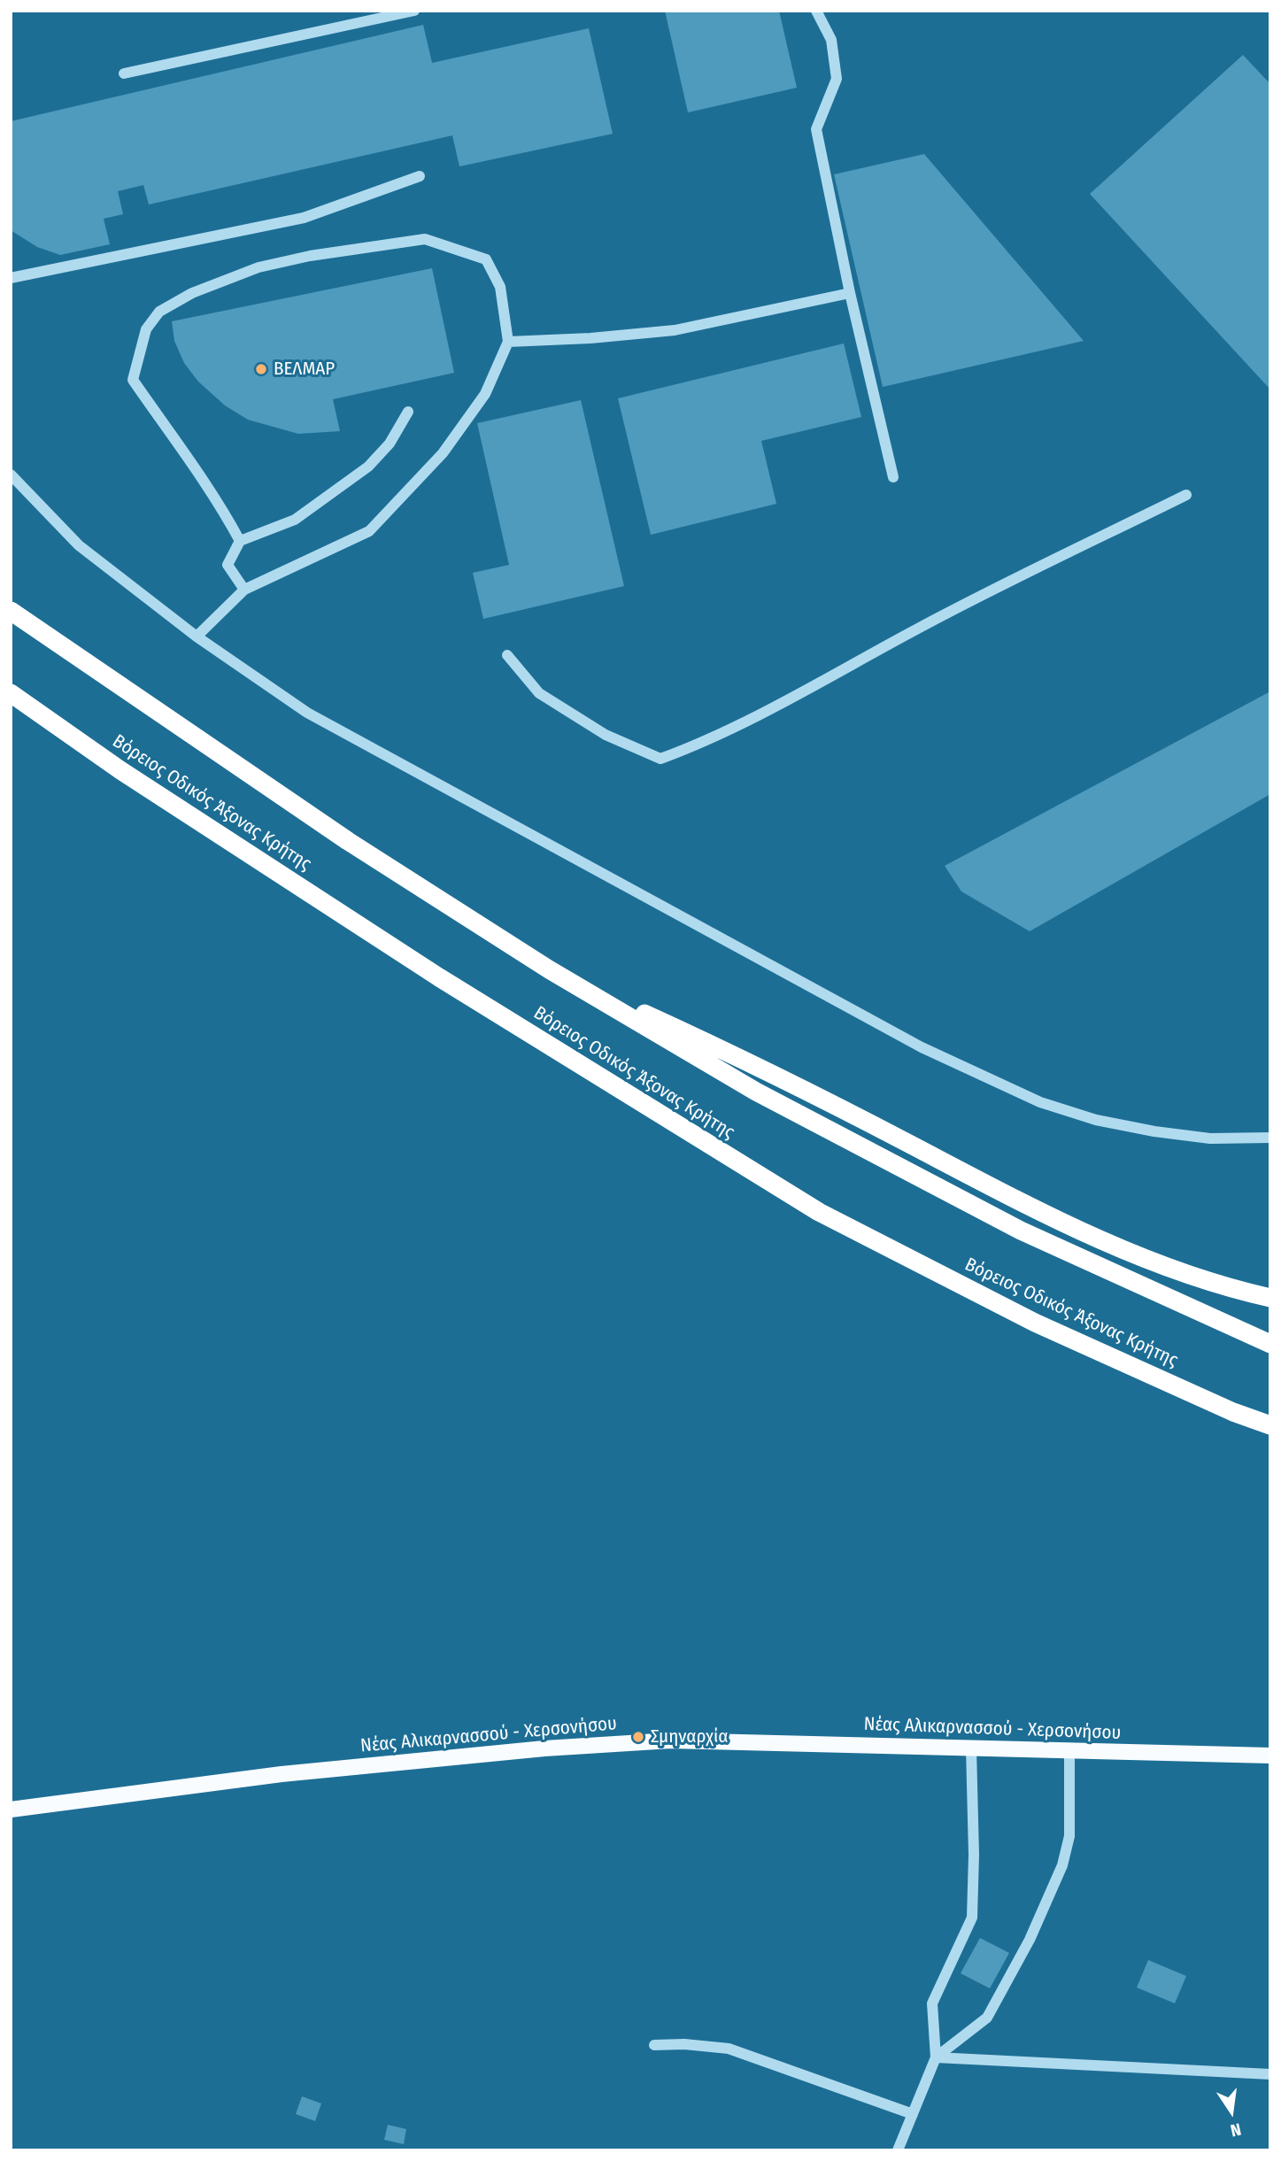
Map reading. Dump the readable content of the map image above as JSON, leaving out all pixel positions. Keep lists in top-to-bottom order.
{
  "streets": {
    "highway": ["Βόρειος Οδικός Άξονας Κρήτης"],
    "main road": ["Νέας Αλικαρνασσού - Χερσονήσου"]
  },
  "places": ["ΒΕΛΜΑΡ", "Σμηναρχία"],
  "north": "bottom"
}
